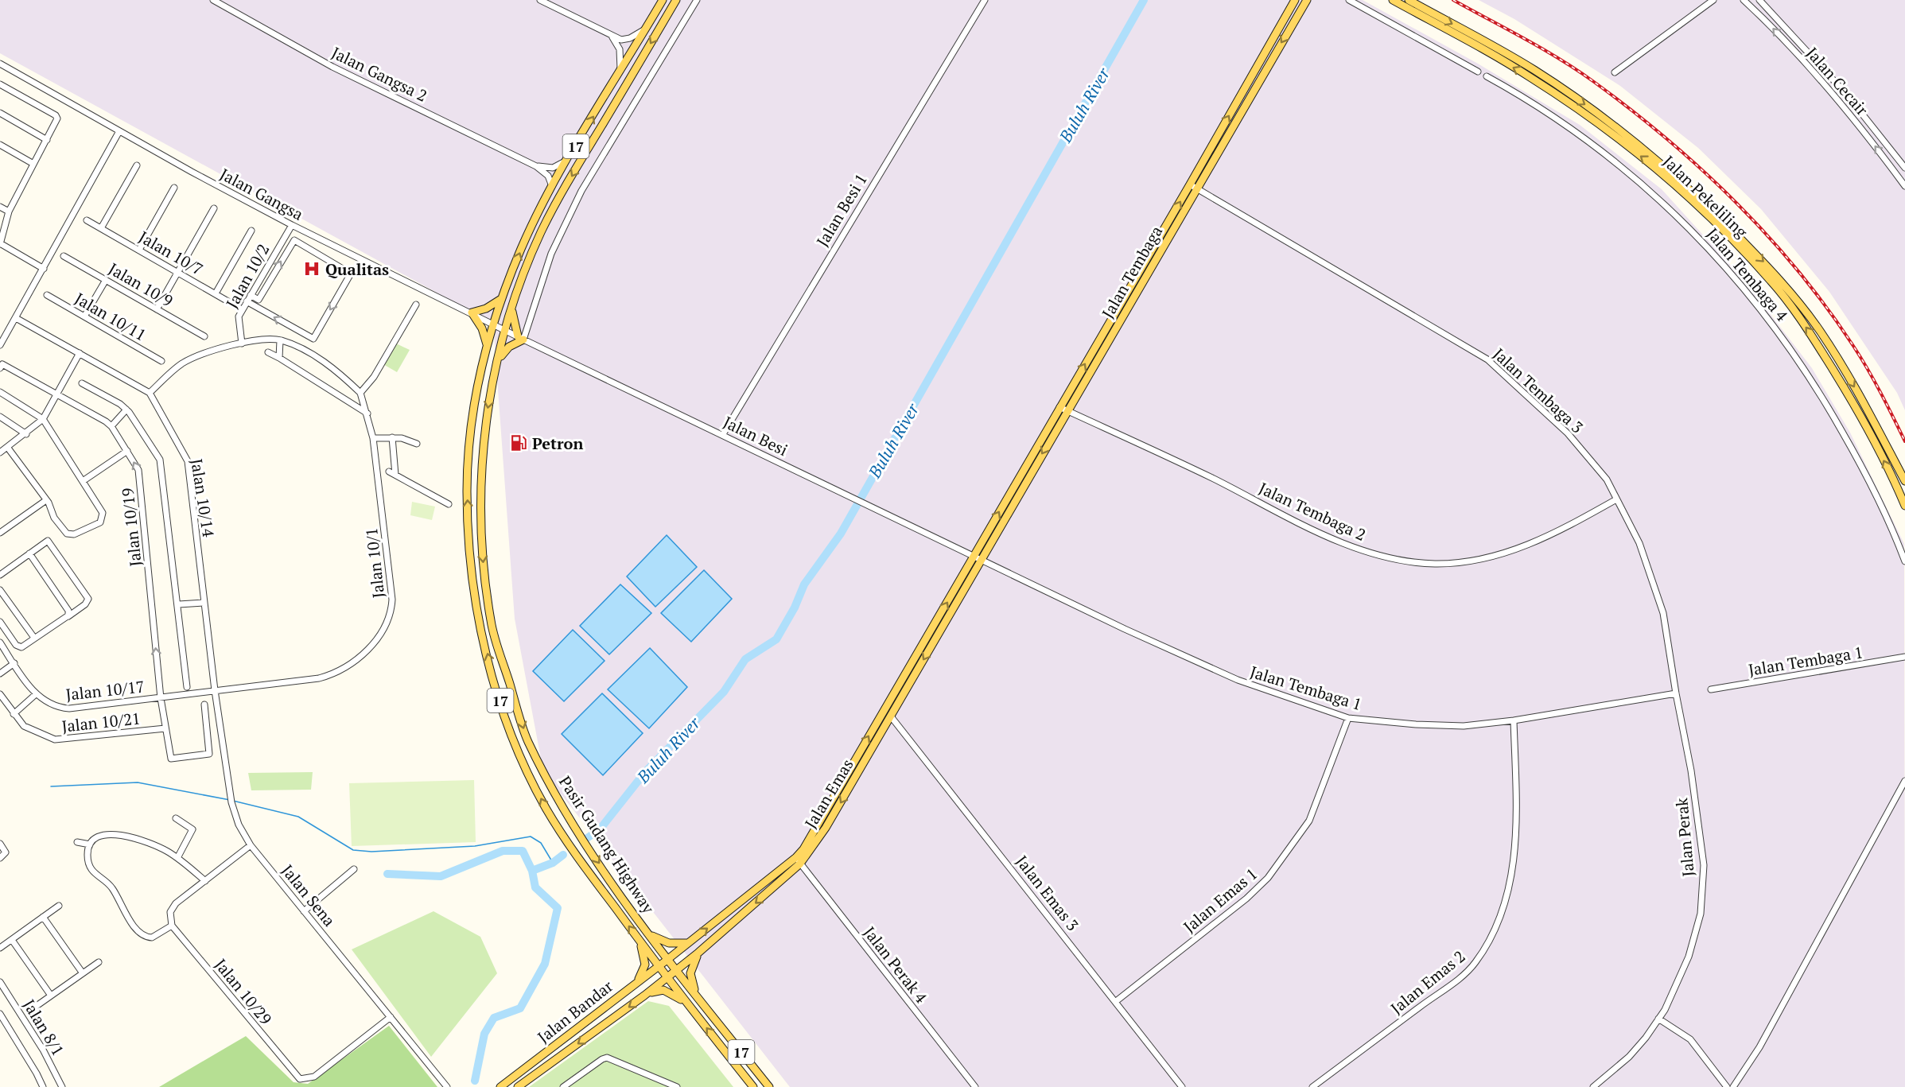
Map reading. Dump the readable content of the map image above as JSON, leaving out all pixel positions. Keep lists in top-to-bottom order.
{
  "streets": {
    "main road": [
      "17",
      "Jalan Pekeliling",
      "Jalan Tembaga",
      "Jalan Emas",
      "Pasir Gudang Highway",
      "Jalan Bandar"
    ],
    "street": [
      "Jalan Gangsa 2",
      "Jalan Cecair",
      "Jalan Gangsa",
      "Jalan Besi 1",
      "Jalan 10/7",
      "Jalan Tembaga 4",
      "Jalan 10/2",
      "Jalan 10/9",
      "Jalan 10/11",
      "Jalan Tembaga 3",
      "Jalan Besi",
      "Jalan 10/14",
      "Jalan Tembaga 2",
      "Jalan 10/19",
      "Jalan 10/1",
      "Jalan Tembaga 1",
      "Jalan 10/17",
      "Jalan 10/21",
      "Jalan Perak",
      "Jalan Emas 3",
      "Jalan Sena",
      "Jalan Emas 1",
      "Jalan Perak 4",
      "Jalan Emas 2",
      "Jalan 10/29",
      "Jalan 8/1"
    ]
  },
  "crossings": [
    ["Jalan Gangsa 2", "Pasir Gudang Highway"],
    ["Jalan Gangsa", "Jalan 10/2"],
    ["Jalan Gangsa", "Jalan Besi"],
    ["Jalan Gangsa", "Pasir Gudang Highway"],
    ["Jalan Besi 1", "Jalan Besi"],
    ["Jalan 10/7", "Jalan 10/2"],
    ["Jalan Tembaga", "Jalan Tembaga 3"],
    ["Jalan Tembaga", "Jalan Besi"],
    ["Jalan Tembaga", "Jalan Tembaga 2"],
    ["Jalan Tembaga", "Jalan Tembaga 1"],
    ["Jalan Tembaga", "Jalan Emas"],
    ["Jalan Tembaga 3", "Jalan Tembaga 2"],
    ["Jalan Tembaga 3", "Jalan Tembaga 1"],
    ["Jalan Tembaga 3", "Jalan Perak"],
    ["Jalan Besi", "Jalan Tembaga 1"],
    ["Jalan Besi", "Jalan Emas"],
    ["Jalan 10/14", "Jalan 10/1"],
    ["Jalan 10/14", "Jalan 10/17"],
    ["Jalan 10/14", "Jalan Sena"],
    ["Jalan 10/19", "Jalan 10/17"],
    ["Jalan 10/19", "Jalan 10/21"],
    ["Jalan 10/1", "Jalan 10/17"],
    ["Jalan 10/1", "Jalan Sena"],
    ["Jalan Tembaga 1", "Jalan Emas"],
    ["Jalan Tembaga 1", "Jalan Perak"],
    ["Jalan Tembaga 1", "Jalan Emas 1"],
    ["Jalan Tembaga 1", "Jalan Emas 2"],
    ["Jalan 10/17", "Jalan Sena"],
    ["Jalan Emas", "Pasir Gudang Highway"],
    ["Jalan Emas", "Jalan Emas 3"],
    ["Jalan Emas", "Jalan Perak 4"],
    ["Jalan Emas", "Jalan Bandar"],
    ["Pasir Gudang Highway", "Jalan Bandar"],
    ["Jalan Emas 3", "Jalan Emas 1"],
    ["Jalan Sena", "Jalan 10/29"]
  ],
  "water": ["Buluh River"],
  "places": {
    "hospital": ["Qualitas"],
    "fuel station": ["Petron"]
  }
}
